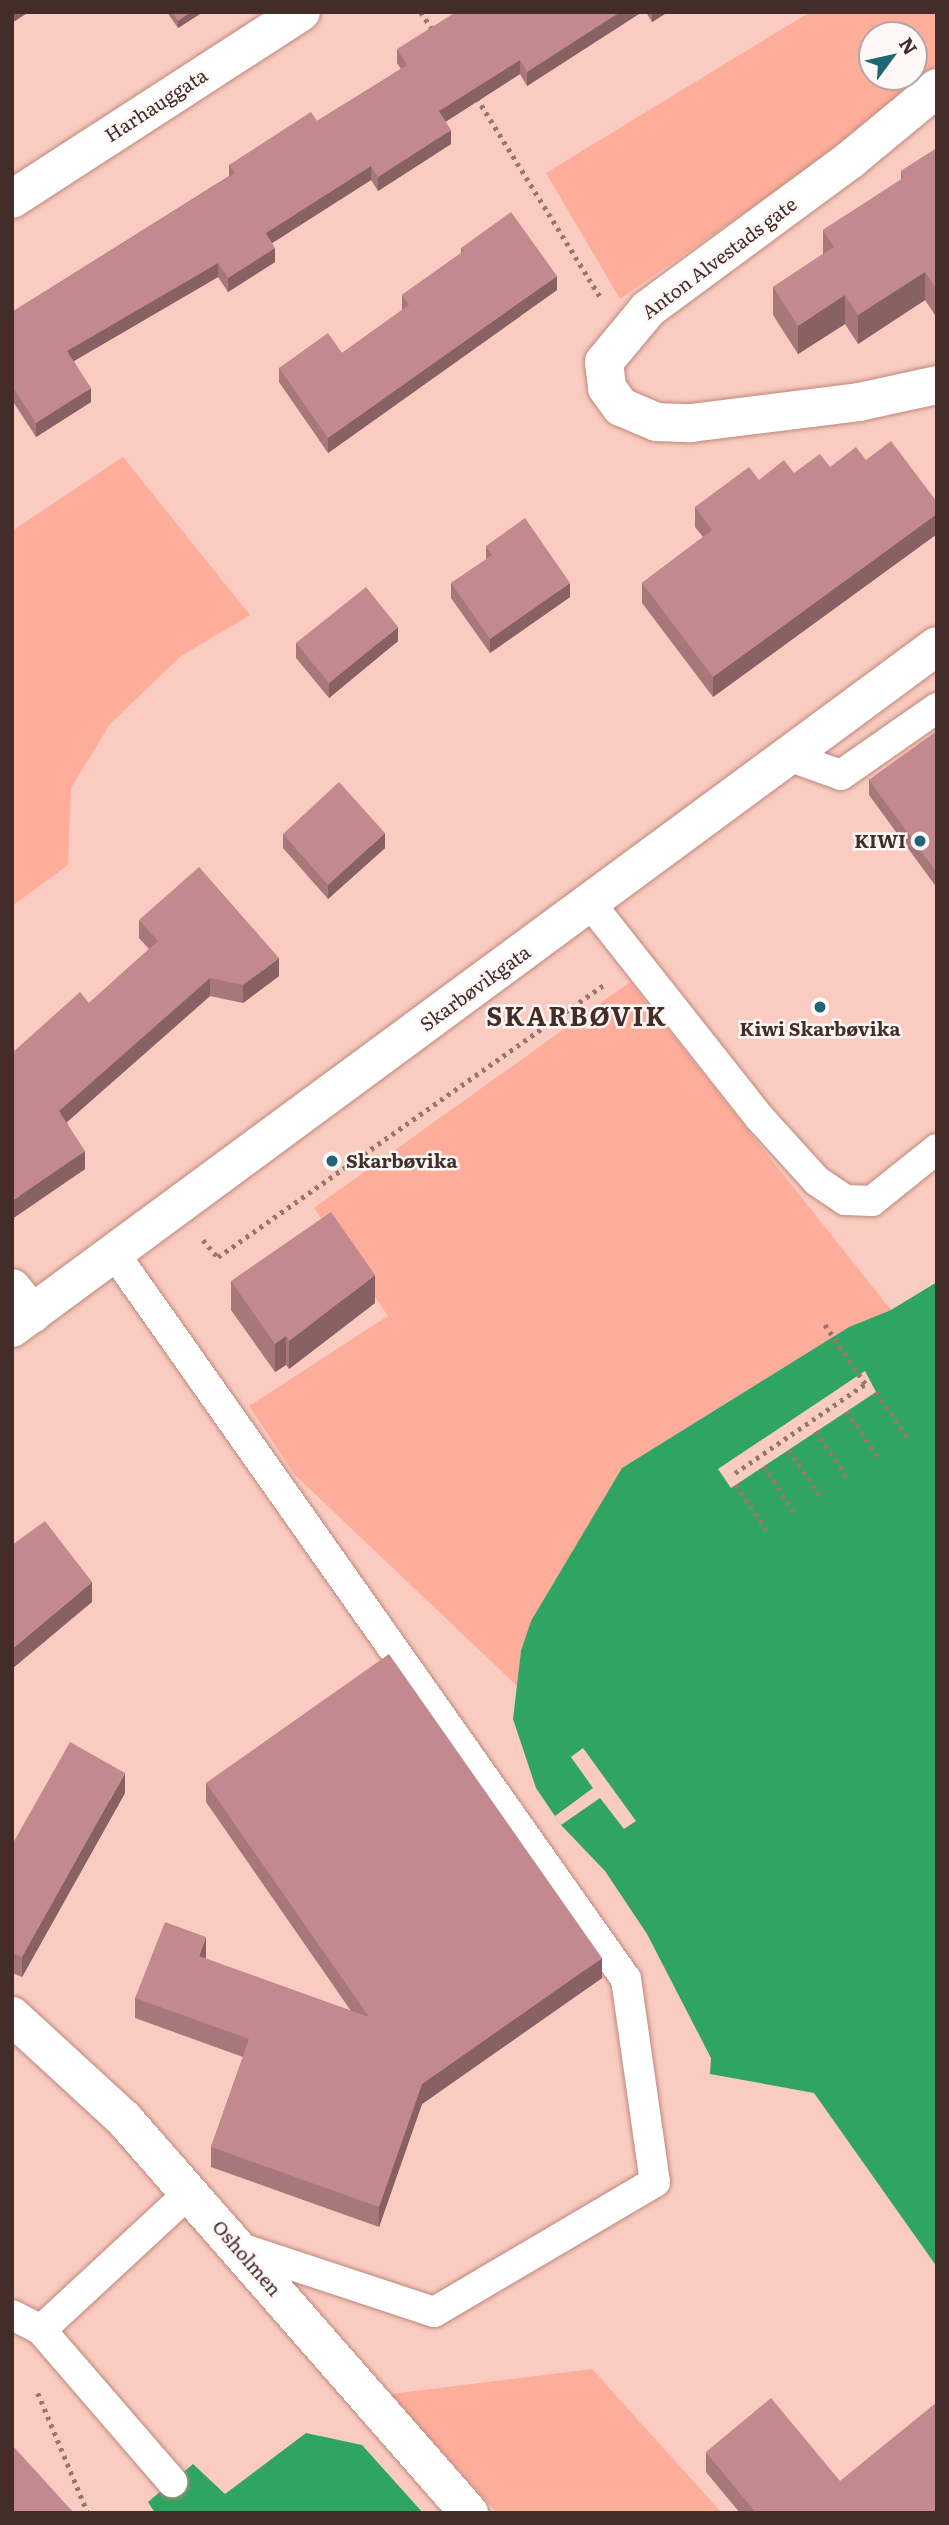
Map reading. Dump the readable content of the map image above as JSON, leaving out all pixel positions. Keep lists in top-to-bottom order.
{
  "streets": {
    "street": [
      "Harhauggata",
      "Anton Alvestads gate",
      "Skarbøvikgata",
      "Osholmen"
    ]
  },
  "districts": ["SKARBØVIK"],
  "places": ["KIWI", "Kiwi Skarbøvika", "Skarbøvika"],
  "north": "top right"
}
